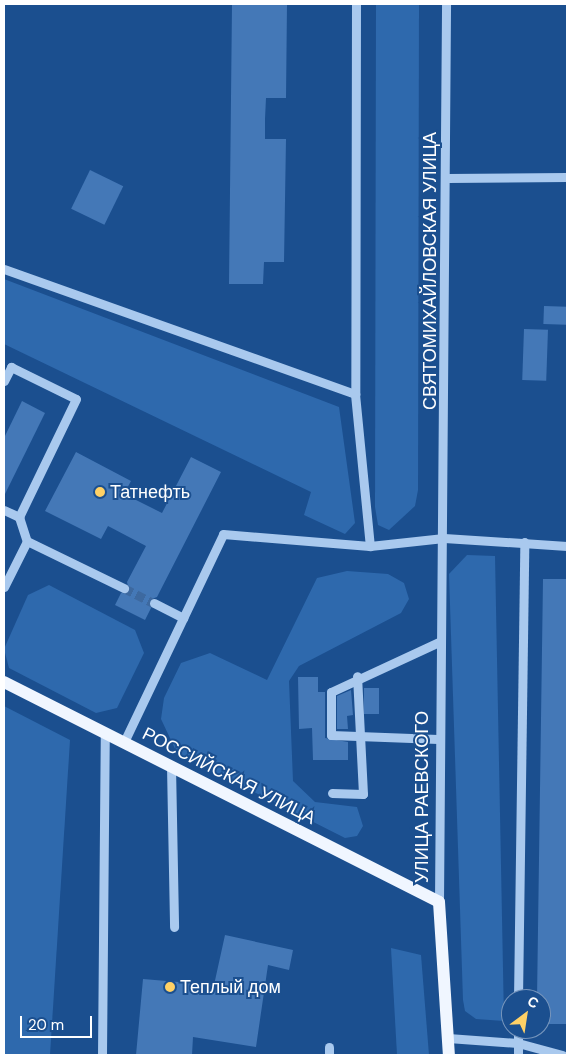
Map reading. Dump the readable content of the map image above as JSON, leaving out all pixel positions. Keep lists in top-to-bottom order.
{
  "streets": {
    "main road": ["РОССИЙСКАЯ УЛИЦА", "УЛИЦА РАЕВСКОГО"],
    "street": ["СВЯТОМИХАЙЛОВСКАЯ УЛИЦА"]
  },
  "crossings": [
    ["СВЯТОМИХАЙЛОВСКАЯ УЛИЦА", "УЛИЦА РАЕВСКОГО"],
    ["РОССИЙСКАЯ УЛИЦА", "УЛИЦА РАЕВСКОГО"]
  ],
  "places": ["Татнефть", "Теплый дом"],
  "scale_bar": "20 m",
  "north": "top right"
}
